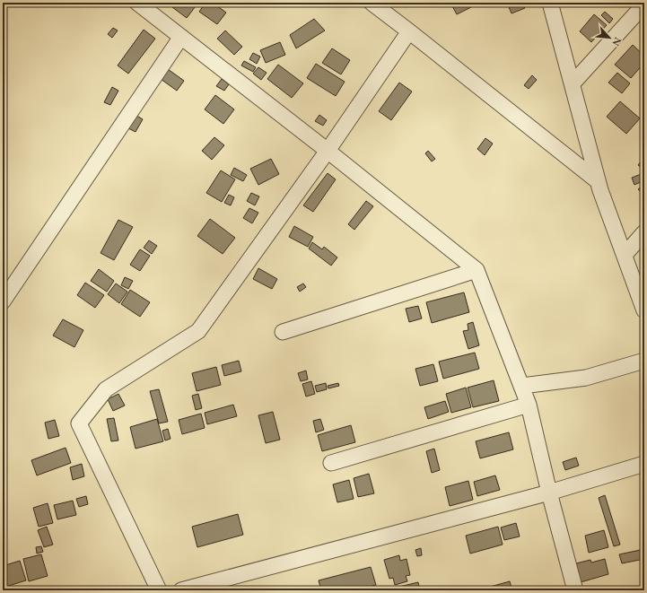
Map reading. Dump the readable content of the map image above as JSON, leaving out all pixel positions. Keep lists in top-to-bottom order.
{
  "north": "bottom right"
}
